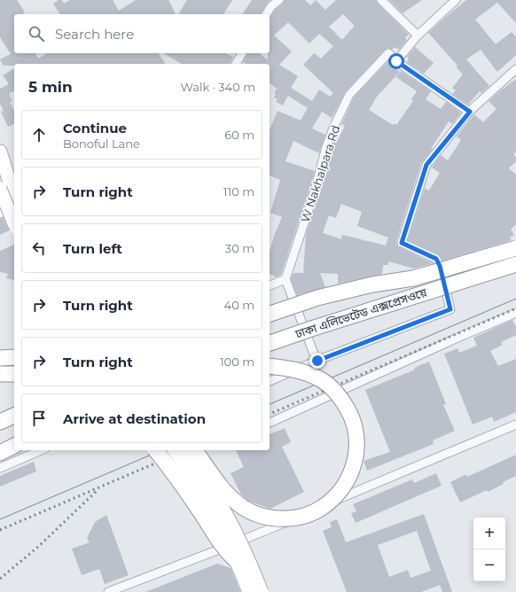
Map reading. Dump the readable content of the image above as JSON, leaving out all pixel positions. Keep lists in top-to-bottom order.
{
  "streets": {
    "highway": ["ঢাকা এলিভেটেড এক্সপ্রেসওয়ে"],
    "street": ["W Nakhalpara Rd"]
  },
  "page": {
    "search": "Search here",
    "heading": ["5 min", "Walk · 340 m"],
    "list": [
      ["Continue", "Bonoful Lane", "60 m"],
      ["Turn right", "110 m"],
      ["Turn left", "30 m"],
      ["Turn right", "40 m"],
      ["Turn right", "100 m"],
      "Arrive at destination"
    ],
    "map_buttons": ["+", "−"]
  }
}
